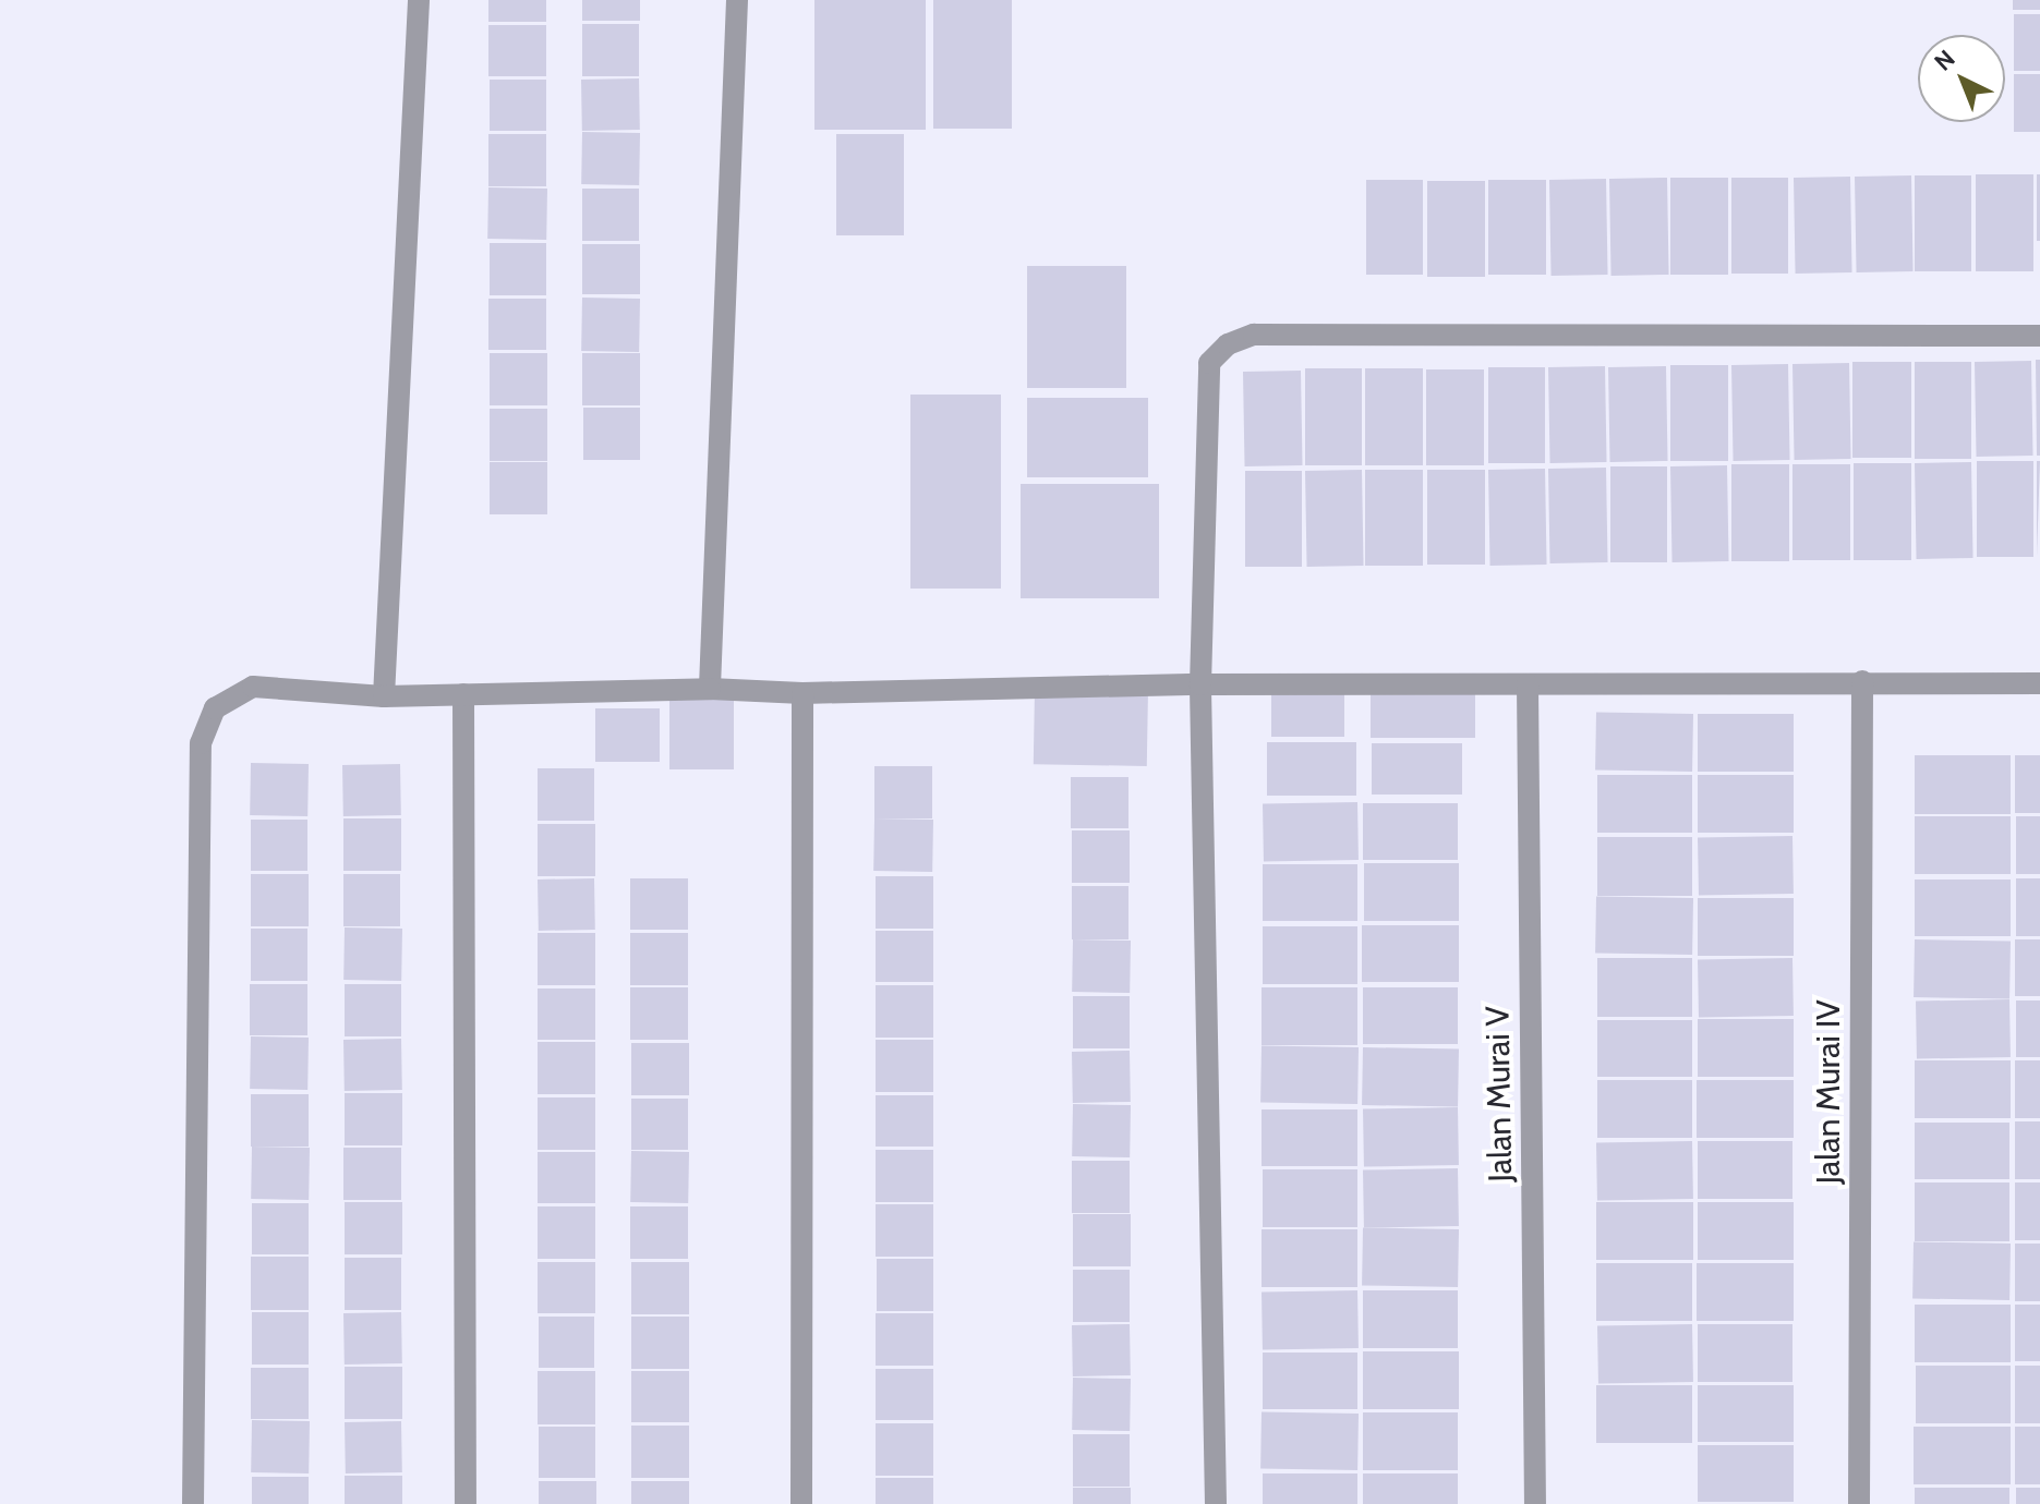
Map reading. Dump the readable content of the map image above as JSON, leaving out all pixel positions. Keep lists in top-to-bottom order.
{
  "streets": {
    "street": ["Jalan Murai IV", "Jalan Murai V"]
  },
  "north": "top left"
}
